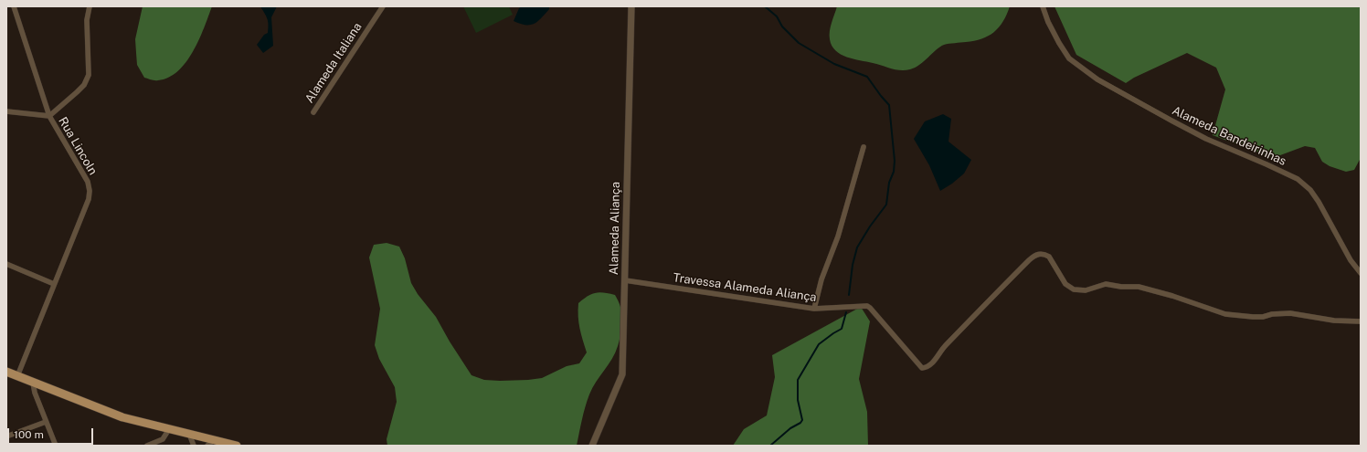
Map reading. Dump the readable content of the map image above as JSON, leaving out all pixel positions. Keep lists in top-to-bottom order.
{
  "streets": {
    "street": [
      "Alameda Italiana",
      "Alameda Bandeirinhas",
      "Rua Lincoln",
      "Alameda Aliança",
      "Travessa Alameda Aliança"
    ]
  },
  "crossings": [
    ["Alameda Aliança", "Travessa Alameda Aliança"]
  ],
  "scale_bar": "100 m"
}
